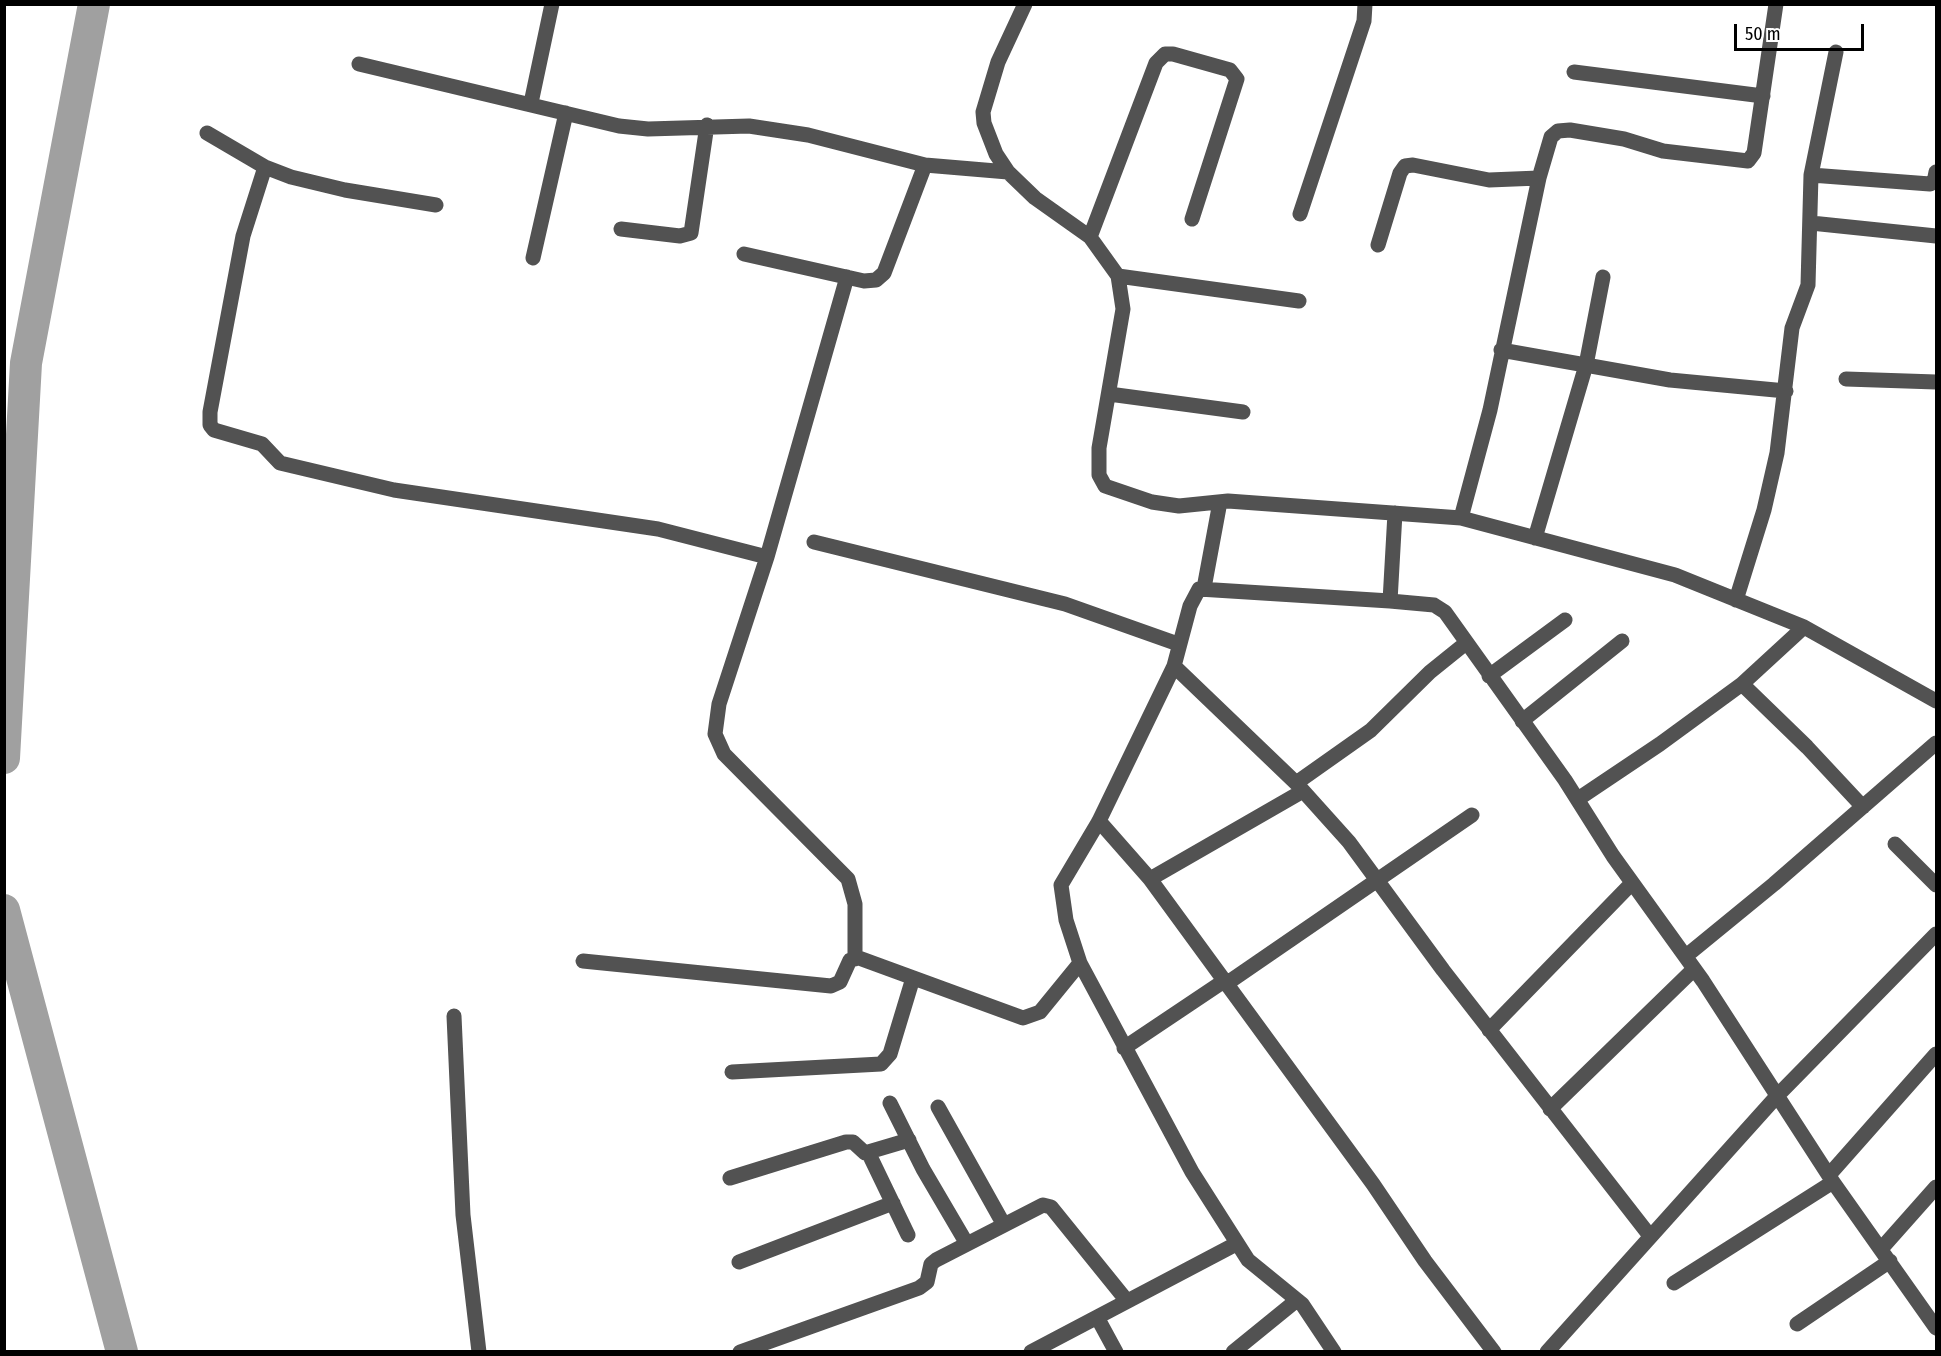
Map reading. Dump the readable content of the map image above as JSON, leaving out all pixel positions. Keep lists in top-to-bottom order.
{
  "scale_bar": "50 m"
}
